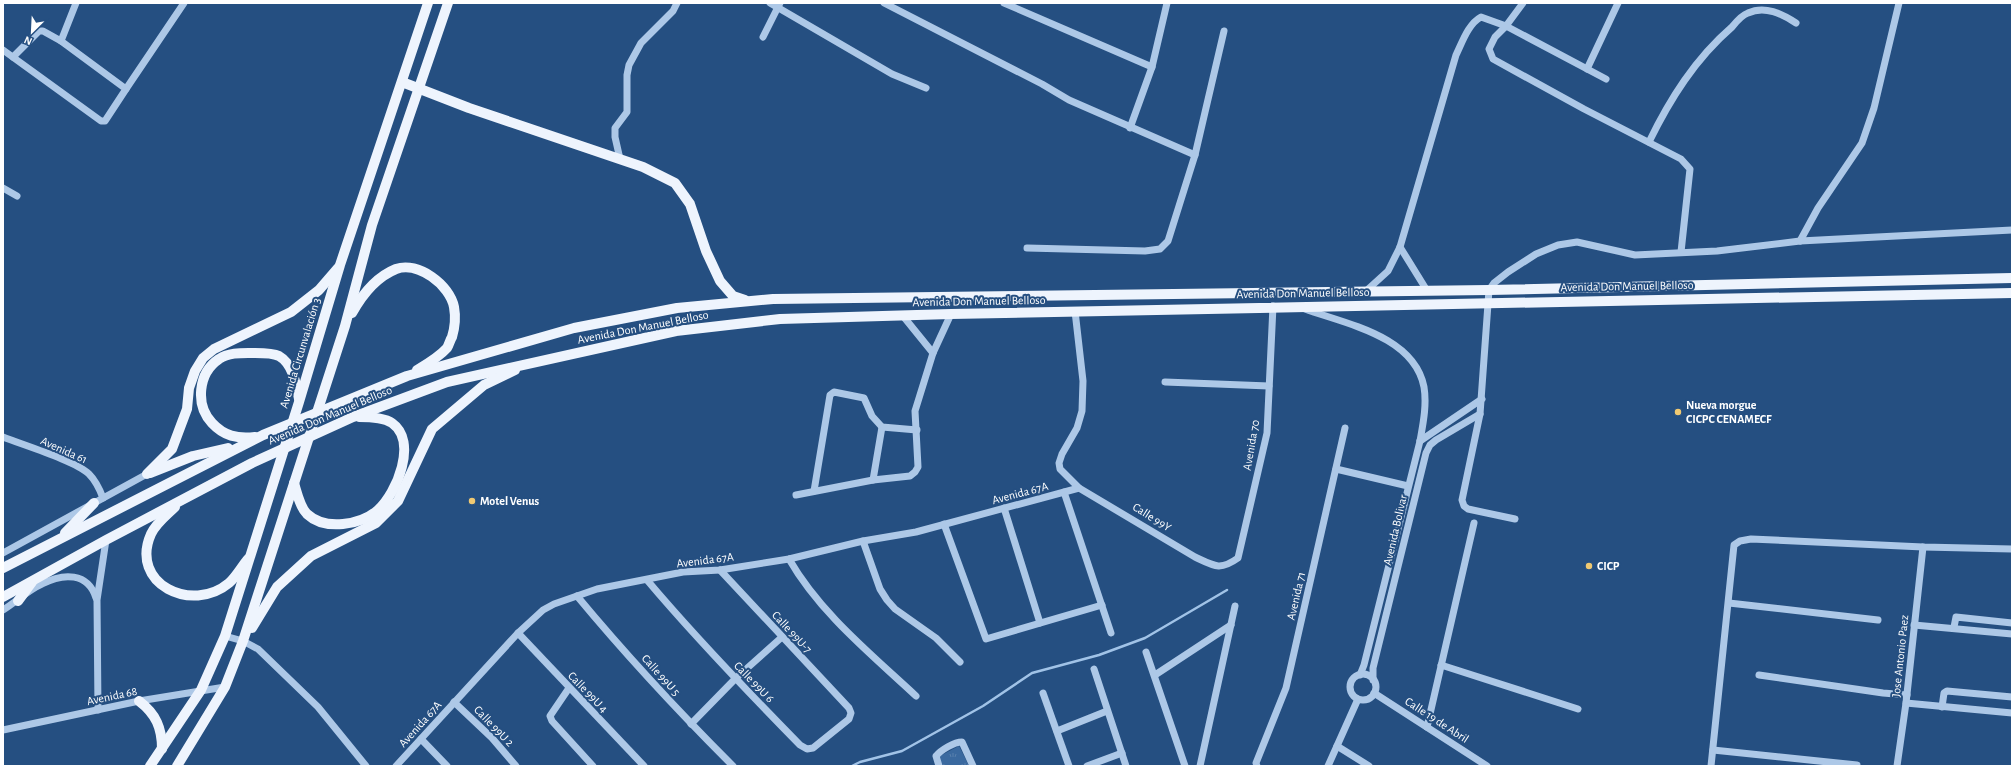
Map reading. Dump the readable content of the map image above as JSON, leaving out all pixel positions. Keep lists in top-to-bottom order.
{
  "streets": {
    "main road": ["Avenida Don Manuel Belloso", "Avenida Circunvalación 3"],
    "street": [
      "Avenida 70",
      "Avenida 61",
      "Avenida 67A",
      "Calle 99Y",
      "Avenida Bolivar",
      "Avenida 71",
      "Calle 99U-7",
      "Jose Antonio Paez",
      "Calle 99U 5",
      "Calle 99U 6",
      "Calle 99U 4",
      "Avenida 68",
      "Calle 19 de Abril",
      "Calle 99U 2"
    ]
  },
  "crossings": [
    ["Avenida Don Manuel Belloso", "Avenida 70"],
    ["Avenida Don Manuel Belloso", "Calle 99Y"],
    ["Avenida Circunvalación 3", "Avenida 68"],
    ["Avenida 70", "Calle 99Y"],
    ["Avenida 67A", "Calle 99Y"],
    ["Avenida 67A", "Calle 99U-7"],
    ["Avenida 67A", "Calle 99U 5"],
    ["Avenida 67A", "Calle 99U 6"],
    ["Avenida 67A", "Calle 99U 4"],
    ["Avenida 67A", "Calle 99U 2"],
    ["Avenida Bolivar", "Calle 19 de Abril"],
    ["Calle 99U-7", "Calle 99U 6"]
  ],
  "places": ["Nueva morgue CICPC CENAMECF", "Motel Venus", "CICP"],
  "north": "bottom left"
}
